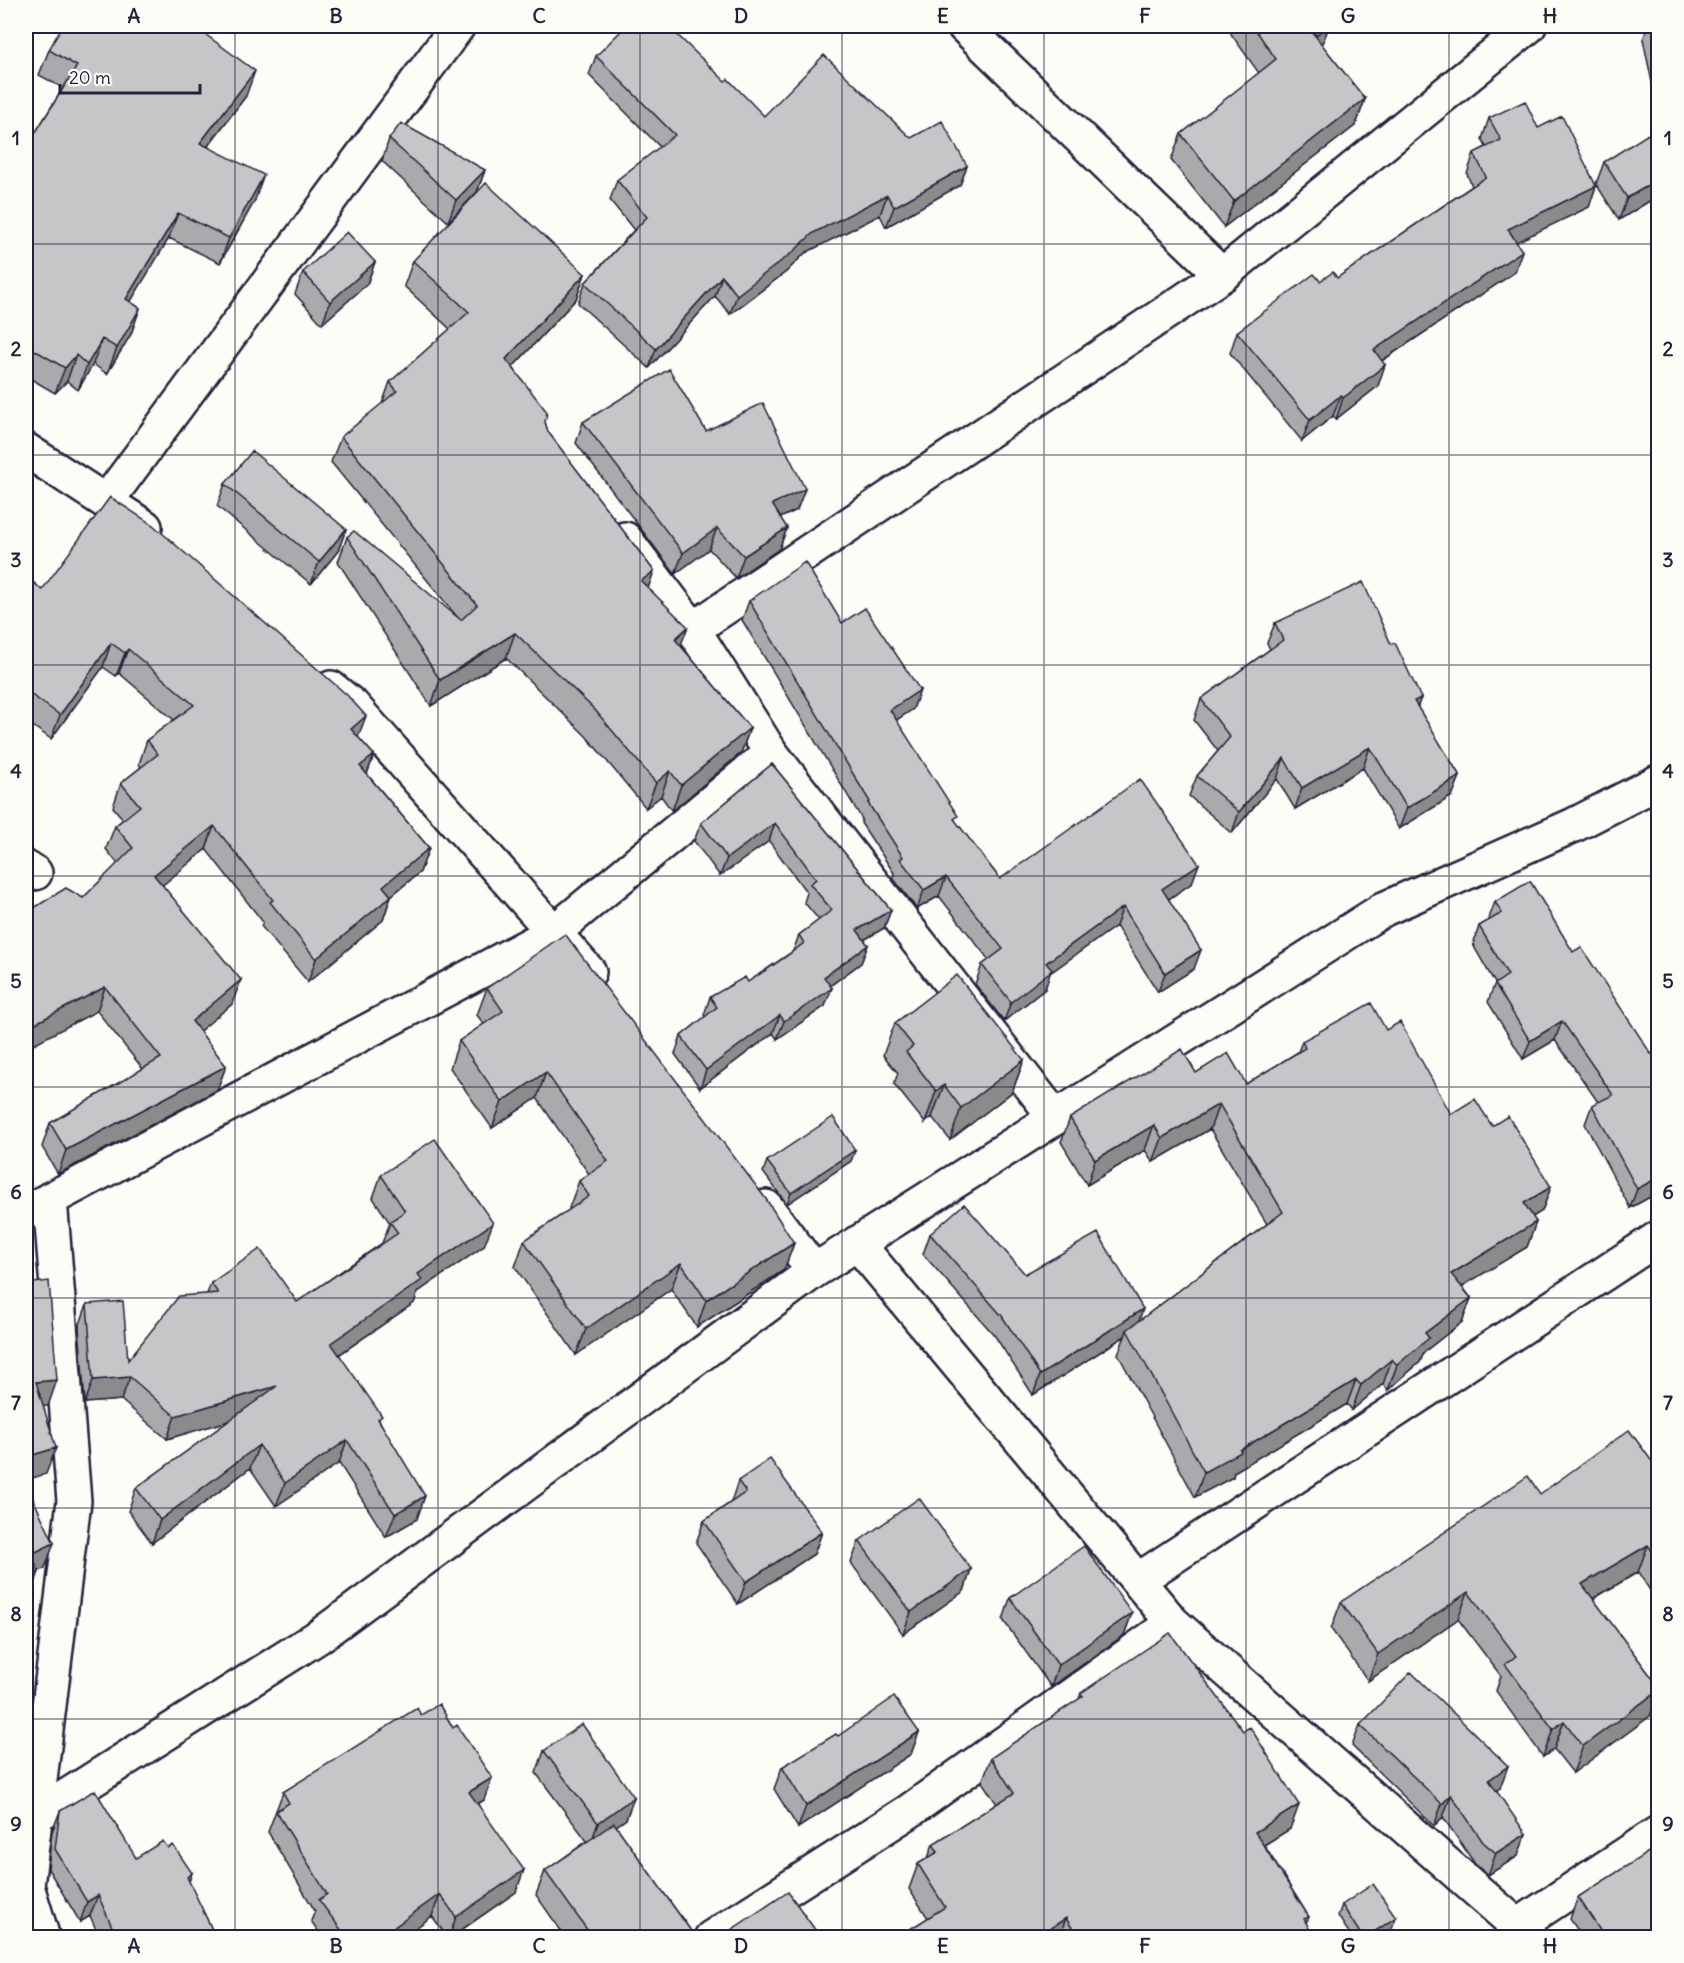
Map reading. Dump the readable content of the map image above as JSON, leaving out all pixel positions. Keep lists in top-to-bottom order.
{
  "scale_bar": "20 m",
  "grid": {
    "columns": [
      "A",
      "B",
      "C",
      "D",
      "E",
      "F",
      "G",
      "H"
    ],
    "rows": [
      "1",
      "2",
      "3",
      "4",
      "5",
      "6",
      "7",
      "8",
      "9"
    ]
  }
}
